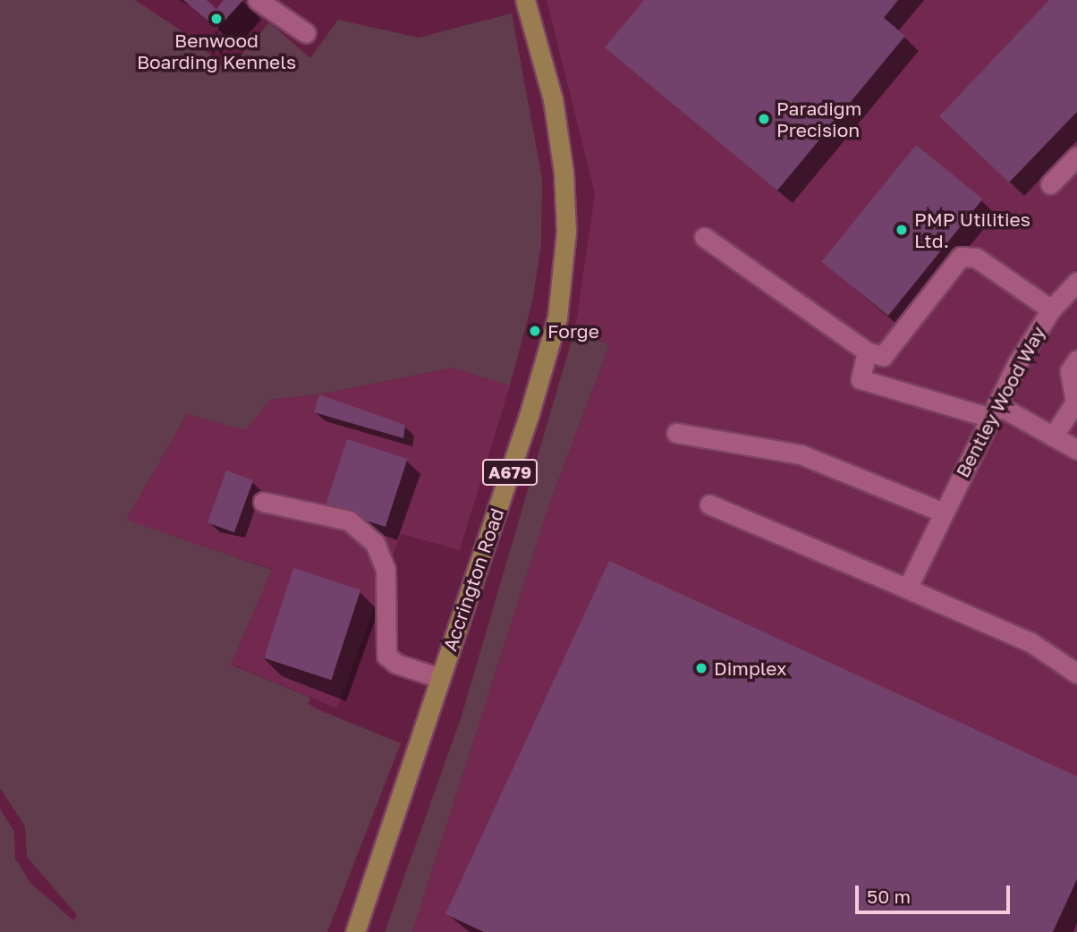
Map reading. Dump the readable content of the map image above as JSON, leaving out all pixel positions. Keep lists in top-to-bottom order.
{
  "streets": {
    "main road": ["A679", "Accrington Road"],
    "street": ["Bentley Wood Way"]
  },
  "places": [
    "Benwood Boarding Kennels",
    "Paradigm Precision",
    "PMP Utilities Ltd.",
    "Forge",
    "Dimplex"
  ],
  "scale_bar": "50 m"
}
